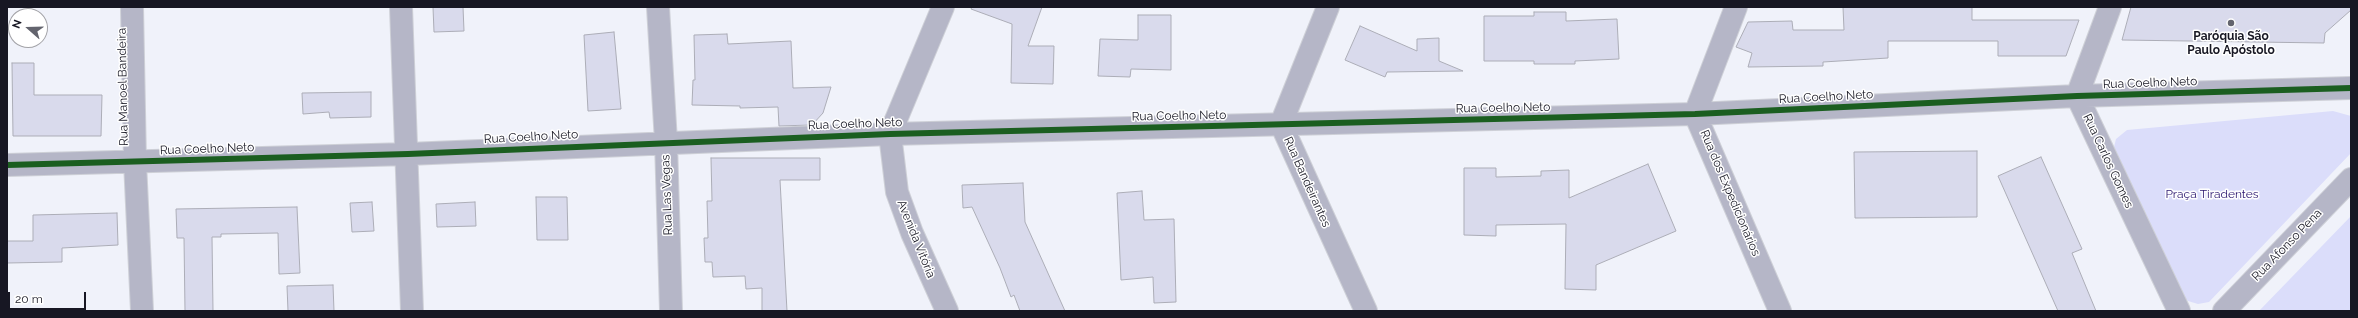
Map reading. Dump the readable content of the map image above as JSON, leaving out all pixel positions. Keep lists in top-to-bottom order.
{
  "streets": {
    "street": [
      "Rua Coelho Neto",
      "Rua Manoel Bandeira",
      "Rua Carlos Gomes",
      "Rua Bandeirantes",
      "Rua dos Expedicionários",
      "Rua Las Vegas",
      "Avenida Vitória",
      "Rua Afonso Pena"
    ]
  },
  "crossings": [
    ["Rua Coelho Neto", "Rua Manoel Bandeira"],
    ["Rua Coelho Neto", "Rua Carlos Gomes"],
    ["Rua Coelho Neto", "Rua Bandeirantes"],
    ["Rua Coelho Neto", "Rua dos Expedicionários"],
    ["Rua Coelho Neto", "Rua Las Vegas"],
    ["Rua Coelho Neto", "Avenida Vitória"]
  ],
  "parks": ["Praça Tiradentes"],
  "places": ["Paróquia São Paulo Apóstolo"],
  "scale_bar": "20 m",
  "north": "left"
}
